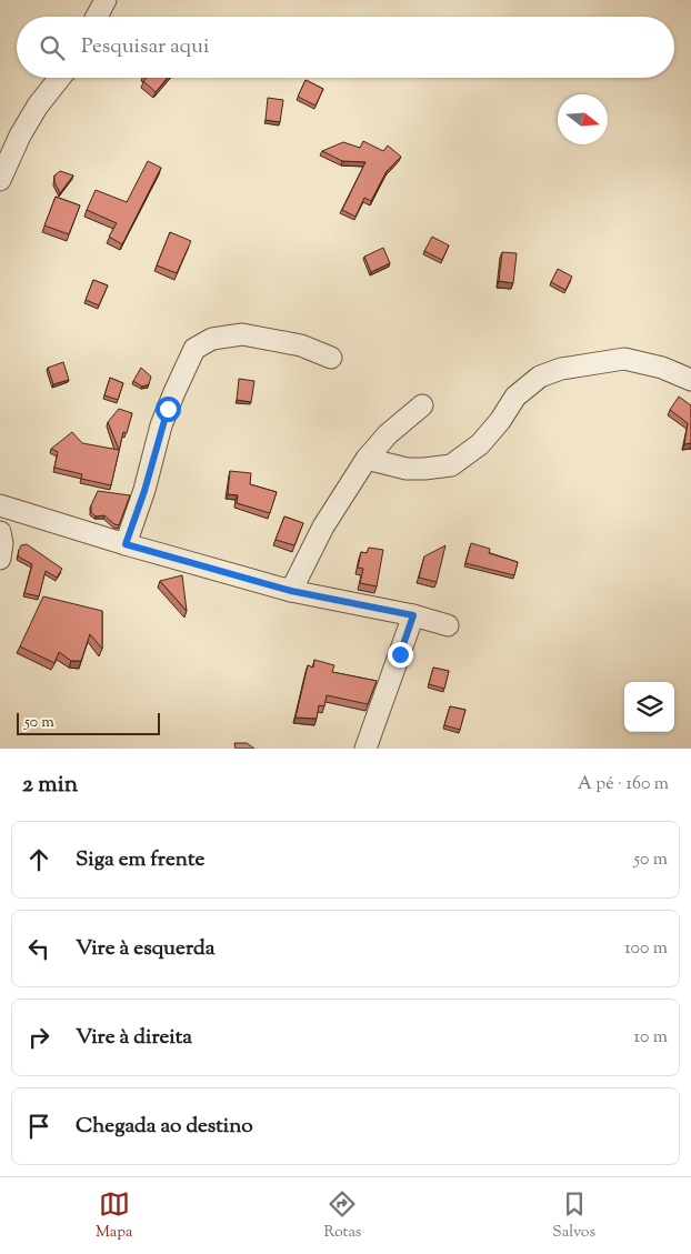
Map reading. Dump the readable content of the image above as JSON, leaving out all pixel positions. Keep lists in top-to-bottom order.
{
  "scale_bar": "50 m",
  "north": "right",
  "page": {
    "search": "Pesquisar aqui",
    "scale": "50 m",
    "heading": ["2 min", "A pé · 160 m"],
    "list": [
      ["Siga em frente", "50 m"],
      ["Vire à esquerda", "100 m"],
      ["Vire à direita", "10 m"],
      "Chegada ao destino"
    ],
    "nav": ["Mapa", "Rotas", "Salvos"]
  }
}
